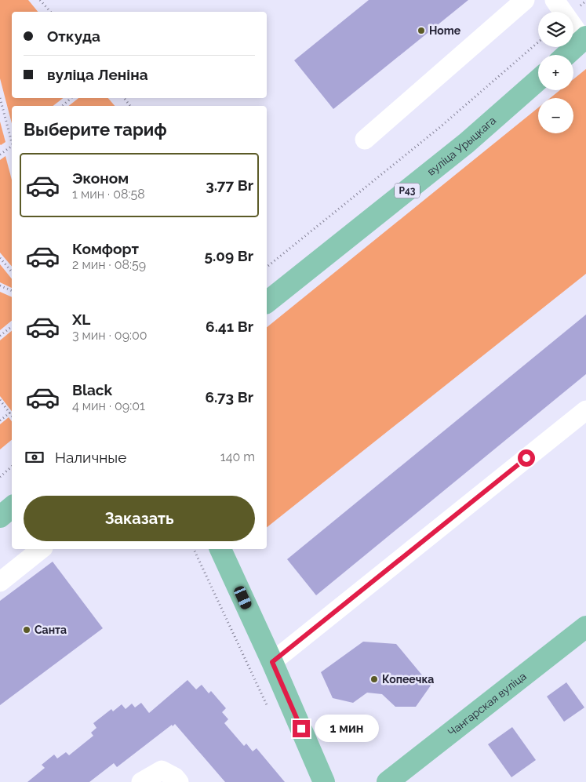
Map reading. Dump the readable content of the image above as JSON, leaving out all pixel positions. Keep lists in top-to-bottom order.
{
  "streets": {
    "main road": ["вуліца Урыцкага", "Р43", "Чангарская вуліца"]
  },
  "places": ["Home", "Санта", "Копеечка"],
  "page": {
    "map_buttons": ["+", "−"],
    "banner": ["Откуда", "вуліца Леніна"],
    "heading": "Выберите тариф",
    "list": [
      {
        "name": "Эконом",
        "note": "1 мин · 08:58",
        "value": "3.77 Br"
      },
      {
        "name": "Комфорт",
        "note": "2 мин · 08:59",
        "value": "5.09 Br"
      },
      {
        "name": "XL",
        "note": "3 мин · 09:00",
        "value": "6.41 Br"
      },
      {
        "name": "Black",
        "note": "4 мин · 09:01",
        "value": "6.73 Br"
      }
    ],
    "pay": ["Наличные", "140 m"],
    "buttons": "Заказать",
    "bubble": "1 мин"
  }
}
